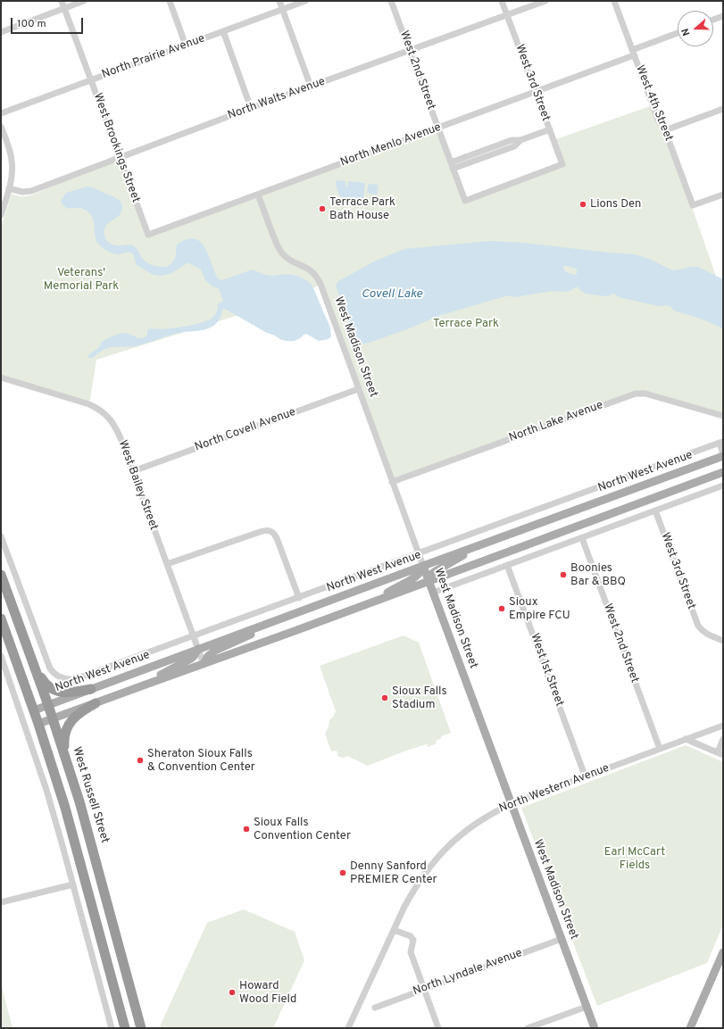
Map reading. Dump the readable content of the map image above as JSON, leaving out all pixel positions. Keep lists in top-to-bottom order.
{
  "streets": {
    "highway": ["West Russell Street"],
    "main road": ["West Madison Street", "North West Avenue"],
    "street": [
      "North Prairie Avenue",
      "West 2nd Street",
      "West 3rd Street",
      "North Walts Avenue",
      "West 4th Street",
      "North Menlo Avenue",
      "West Brookings Street",
      "North Lake Avenue",
      "North Covell Avenue",
      "West Bailey Street",
      "West 1st Street",
      "North Western Avenue",
      "North Lyndale Avenue"
    ]
  },
  "crossings": [
    ["North Prairie Avenue", "West Brookings Street"],
    ["West 2nd Street", "West 3rd Street"],
    ["West 2nd Street", "North Walts Avenue"],
    ["West 2nd Street", "North Menlo Avenue"],
    ["West 2nd Street", "North Western Avenue"],
    ["West 3rd Street", "North Walts Avenue"],
    ["West 3rd Street", "North Menlo Avenue"],
    ["North Walts Avenue", "West Brookings Street"],
    ["West 4th Street", "North Menlo Avenue"],
    ["North Menlo Avenue", "West Brookings Street"],
    ["North Menlo Avenue", "West Madison Street"],
    ["West Madison Street", "North Lake Avenue"],
    ["West Madison Street", "North Covell Avenue"],
    ["West Madison Street", "North West Avenue"],
    ["West Madison Street", "North Western Avenue"],
    ["West Madison Street", "North Lyndale Avenue"],
    ["North Covell Avenue", "West Bailey Street"],
    ["North West Avenue", "West Bailey Street"],
    ["North West Avenue", "West Russell Street"],
    ["West 1st Street", "North Western Avenue"]
  ],
  "water": ["Covell Lake"],
  "parks": ["Veterans' Memorial Park", "Terrace Park", "Earl McCart Fields"],
  "places": [
    "Lions Den",
    "Terrace Park Bath House",
    "Boonies Bar & BBQ",
    "Sioux Empire FCU",
    "Sioux Falls Stadium",
    "Sheraton Sioux Falls & Convention Center",
    "Sioux Falls Convention Center",
    "Denny Sanford PREMIER Center",
    "Howard Wood Field"
  ],
  "scale_bar": "100 m",
  "north": "left"
}
